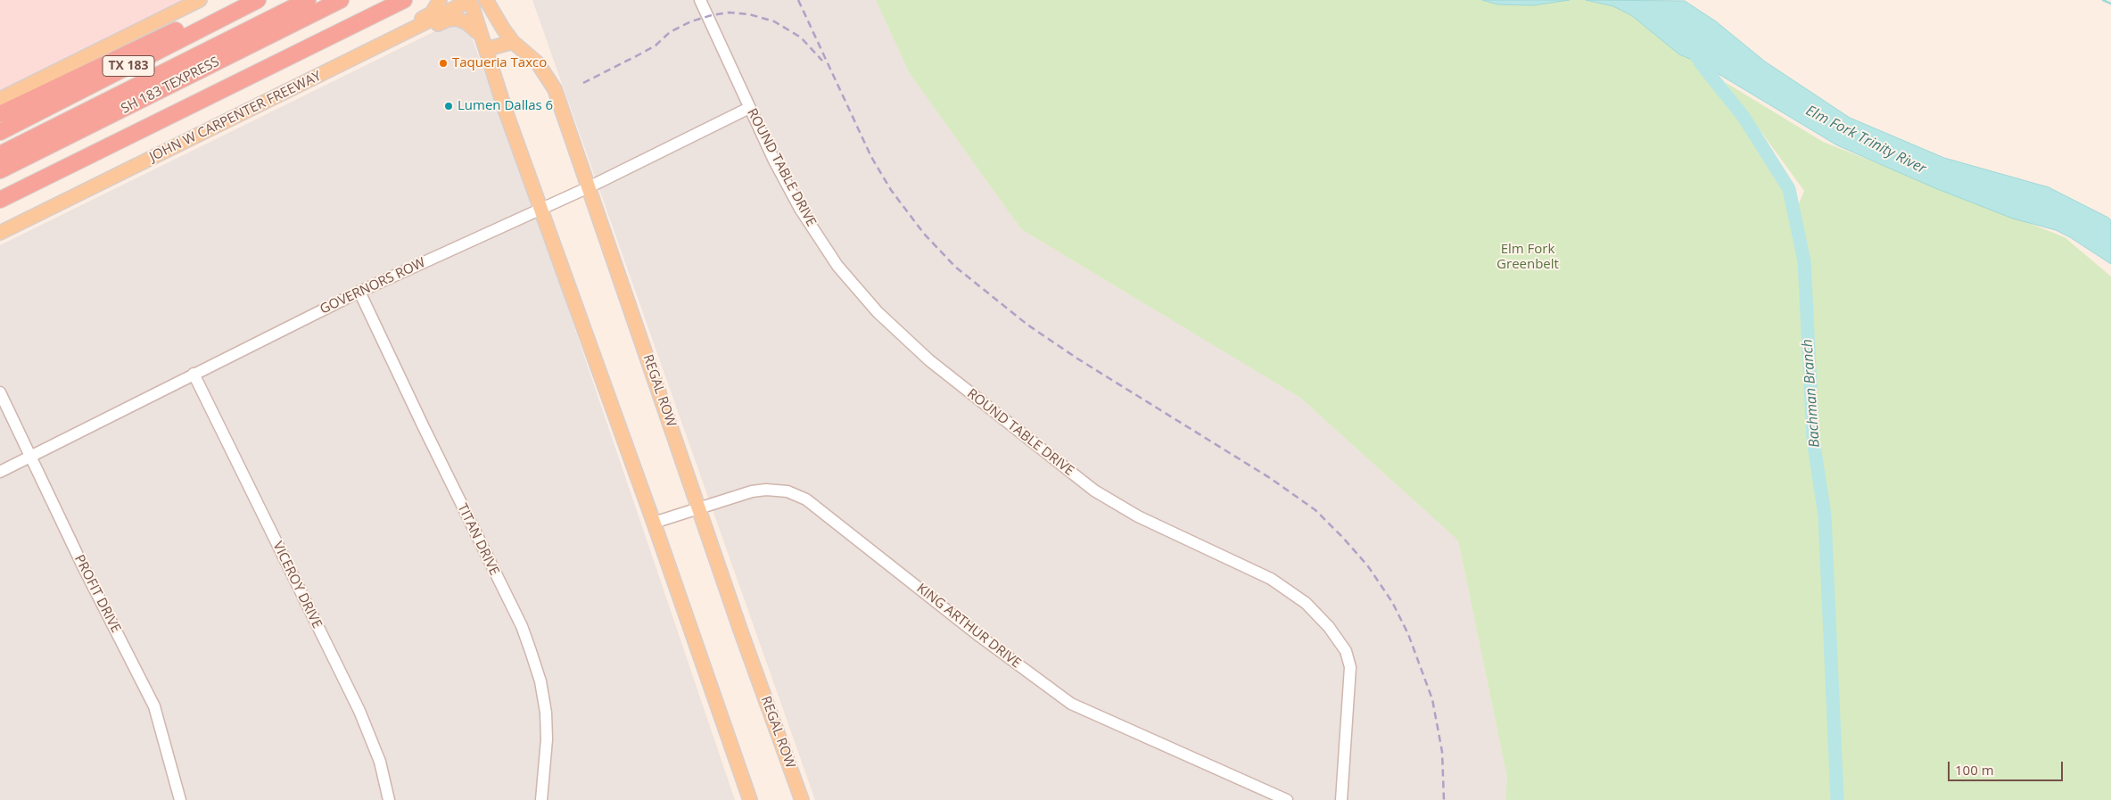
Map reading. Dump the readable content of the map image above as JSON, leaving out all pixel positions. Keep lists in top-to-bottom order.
{
  "streets": {
    "highway": ["TX 183", "SH 183 TEXPRESS"],
    "main road": ["JOHN W CARPENTER FREEWAY", "REGAL ROW"],
    "street": [
      "ROUND TABLE DRIVE",
      "GOVERNORS ROW",
      "TITAN DRIVE",
      "VICEROY DRIVE",
      "PROFIT DRIVE",
      "KING ARTHUR DRIVE"
    ]
  },
  "crossings": [
    ["ROUND TABLE DRIVE", "GOVERNORS ROW"],
    ["GOVERNORS ROW", "REGAL ROW"],
    ["GOVERNORS ROW", "TITAN DRIVE"],
    ["GOVERNORS ROW", "VICEROY DRIVE"],
    ["GOVERNORS ROW", "PROFIT DRIVE"],
    ["REGAL ROW", "KING ARTHUR DRIVE"]
  ],
  "water": ["Elm Fork Trinity River", "Bachman Branch"],
  "parks": ["Elm Fork Greenbelt"],
  "places": ["Taqueria Taxco", "Lumen Dallas 6"],
  "scale_bar": "100 m"
}
